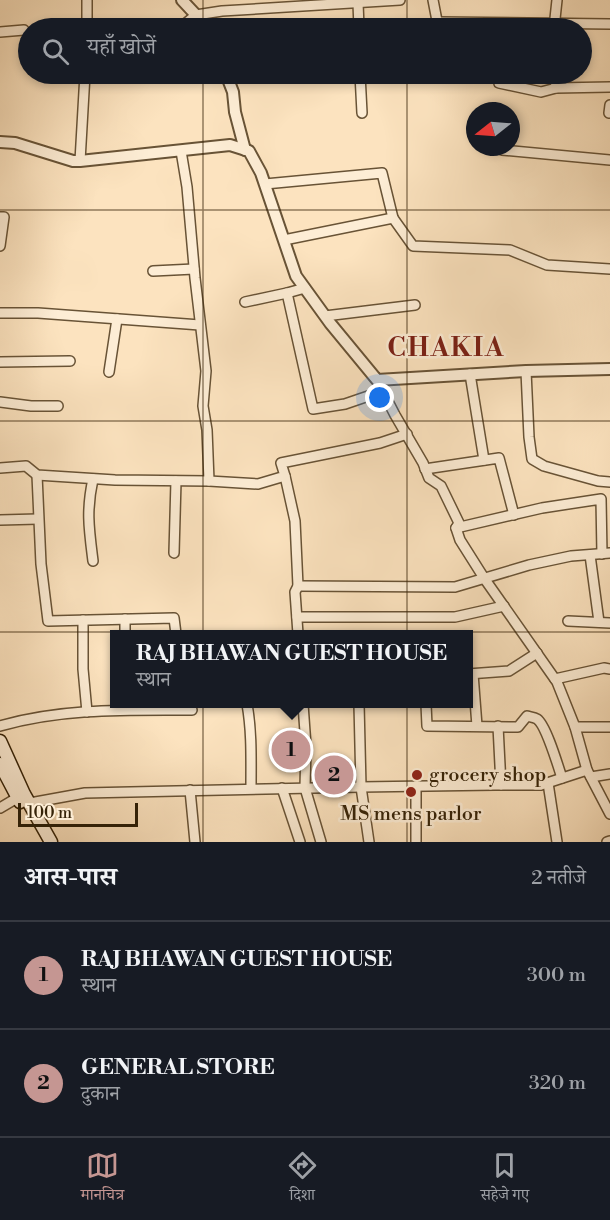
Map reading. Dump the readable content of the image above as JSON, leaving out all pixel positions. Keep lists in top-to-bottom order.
{
  "districts": ["CHAKIA"],
  "places": ["grocery shop", "MS mens parlor"],
  "scale_bar": "100 m",
  "north": "left",
  "page": {
    "search": "यहाँ खोजें",
    "popup": ["RAJ BHAWAN GUEST HOUSE", "स्थान"],
    "pins": ["1", "2"],
    "scale": "100 m",
    "heading": ["आस-पास", "2 नतीजे"],
    "list": [
      {
        "mark": "1",
        "name": "RAJ BHAWAN GUEST HOUSE",
        "note": "स्थान",
        "value": "300 m"
      },
      {
        "mark": "2",
        "name": "GENERAL STORE",
        "note": "दुकान",
        "value": "320 m"
      }
    ],
    "nav": ["मानचित्र", "दिशा", "सहेजे गए"]
  }
}
